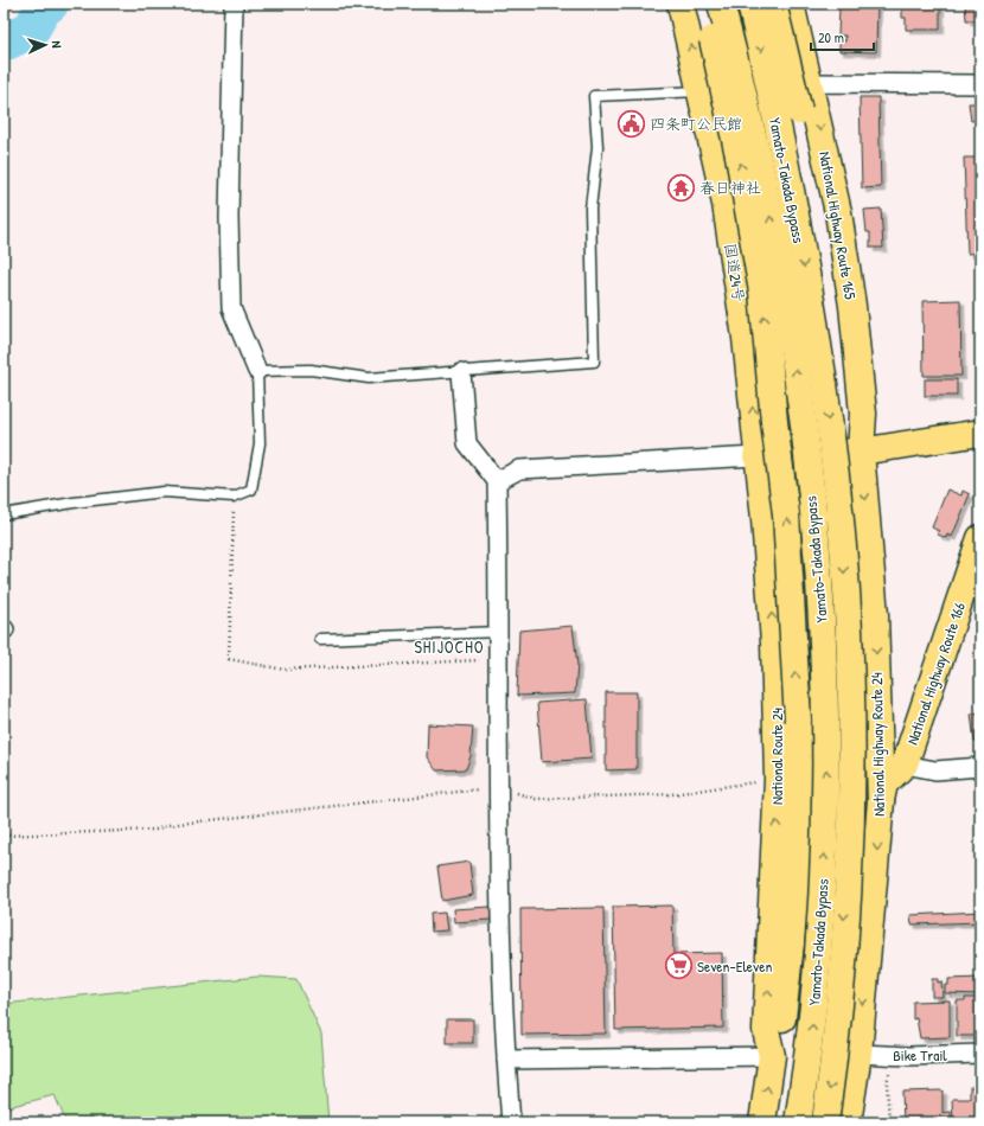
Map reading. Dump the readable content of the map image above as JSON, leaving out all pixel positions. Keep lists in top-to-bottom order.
{
  "streets": {
    "highway": [
      "Yamato-Takada Bypass",
      "National Highway Route 165",
      "国道24号",
      "National Highway Route 166",
      "National Highway Route 24",
      "National Route 24"
    ],
    "street": ["Bike Trail"]
  },
  "crossings": [
    ["National Highway Route 165", "National Highway Route 24"],
    ["国道24号", "National Route 24"],
    ["National Highway Route 166", "National Highway Route 24"],
    ["National Highway Route 24", "Bike Trail"]
  ],
  "districts": ["SHIJOCHO"],
  "places": {
    "public building": ["四条町公民館"],
    "temple": ["春日神社"],
    "supermarket": ["Seven-Eleven"]
  },
  "scale_bar": "20 m",
  "north": "right"
}
